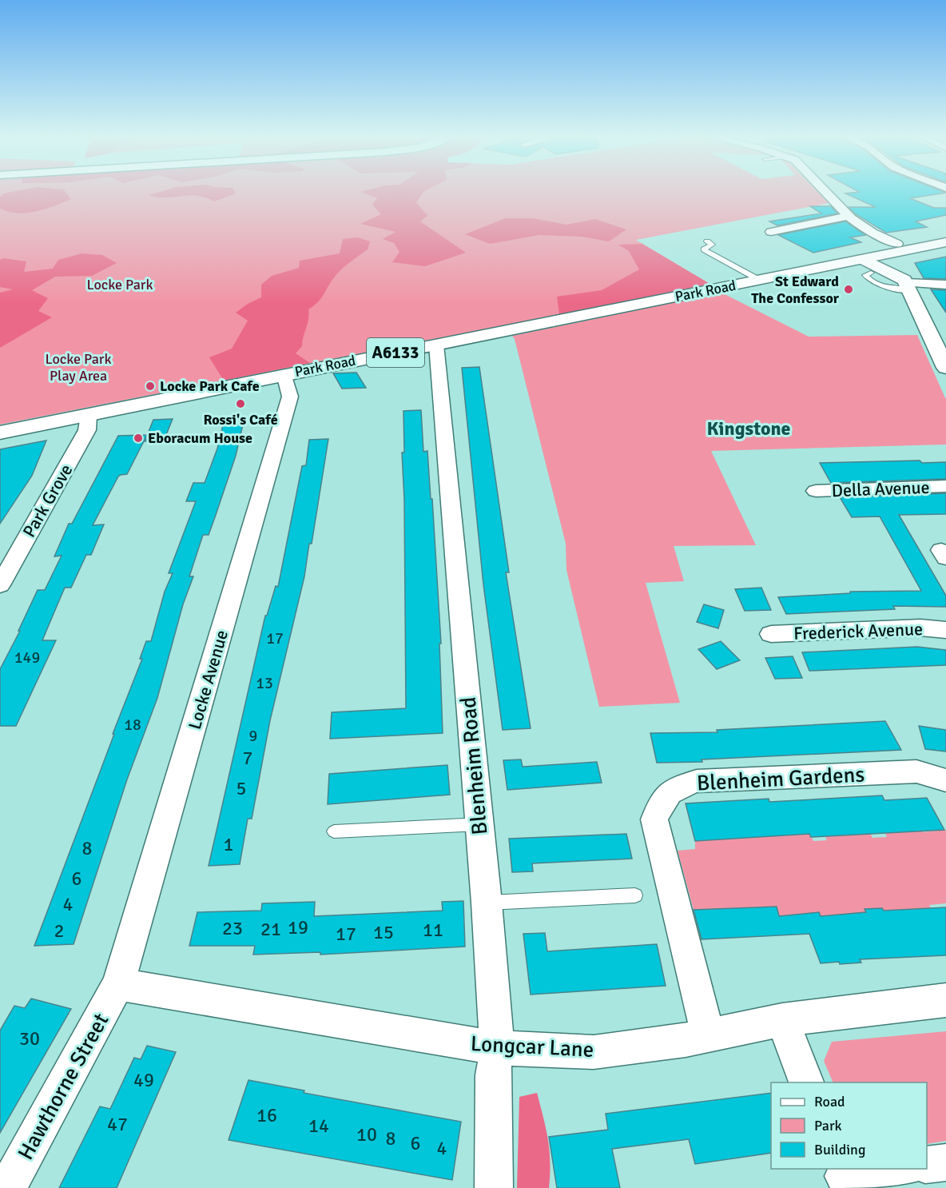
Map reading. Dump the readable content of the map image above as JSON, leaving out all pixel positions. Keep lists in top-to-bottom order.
{
  "streets": {
    "main road": ["Park Road", "A6133"],
    "street": [
      "Della Avenue",
      "Park Grove",
      "Frederick Avenue",
      "Locke Avenue",
      "Blenheim Road",
      "Blenheim Gardens",
      "Longcar Lane",
      "Hawthorne Street"
    ]
  },
  "crossings": [
    ["Park Road", "A6133"],
    ["Park Road", "Park Grove"],
    ["Park Road", "Locke Avenue"],
    ["Park Road", "Blenheim Road"],
    ["Locke Avenue", "Longcar Lane"],
    ["Locke Avenue", "Hawthorne Street"],
    ["Blenheim Road", "Longcar Lane"],
    ["Blenheim Gardens", "Longcar Lane"],
    ["Longcar Lane", "Hawthorne Street"]
  ],
  "districts": ["Kingstone"],
  "parks": ["Locke Park", "Locke Park Play Area"],
  "places": [
    "St Edward The Confessor",
    "Locke Park Cafe",
    "Rossi's Café",
    "Eboracum House"
  ],
  "house_numbers": [
    "17",
    "149",
    "13",
    "18",
    "9",
    "7",
    "5",
    "1",
    "8",
    "6",
    "4",
    "19",
    "23",
    "21",
    "11",
    "2",
    "15",
    "17",
    "30",
    "49",
    "16",
    "47",
    "14",
    "10",
    "8",
    "6",
    "4"
  ],
  "legend": ["Road", "Park", "Building"]
}
